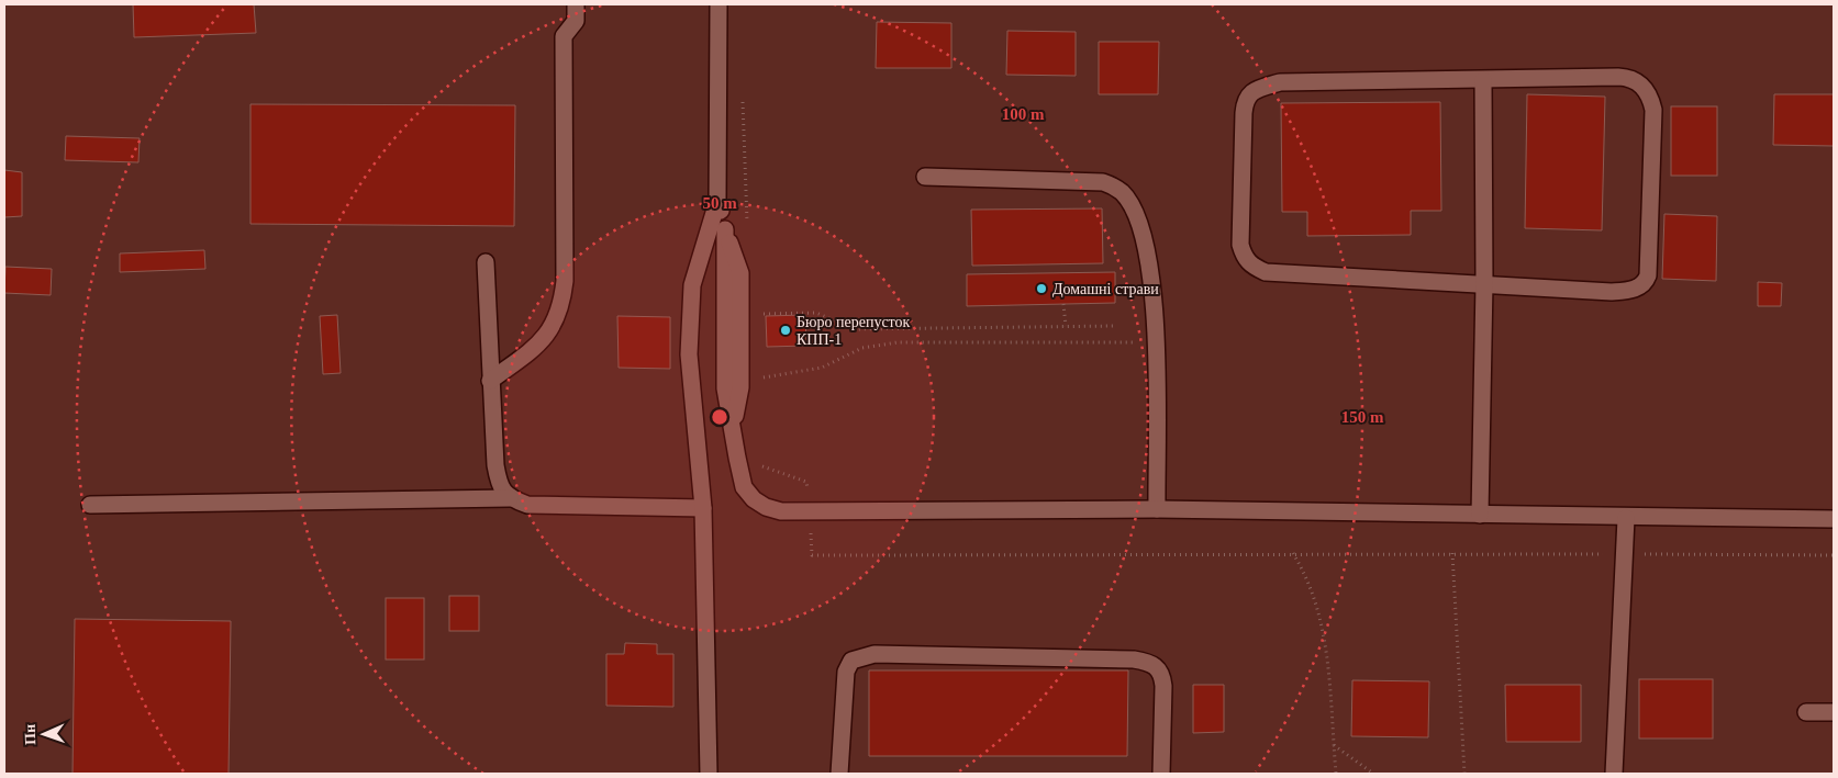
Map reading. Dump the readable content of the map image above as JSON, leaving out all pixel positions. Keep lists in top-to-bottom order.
{
  "places": ["Домашні страви", "Бюро перепусток КПП-1"],
  "north": "left",
  "rings": ["100 m", "50 m", "150 m"]
}
